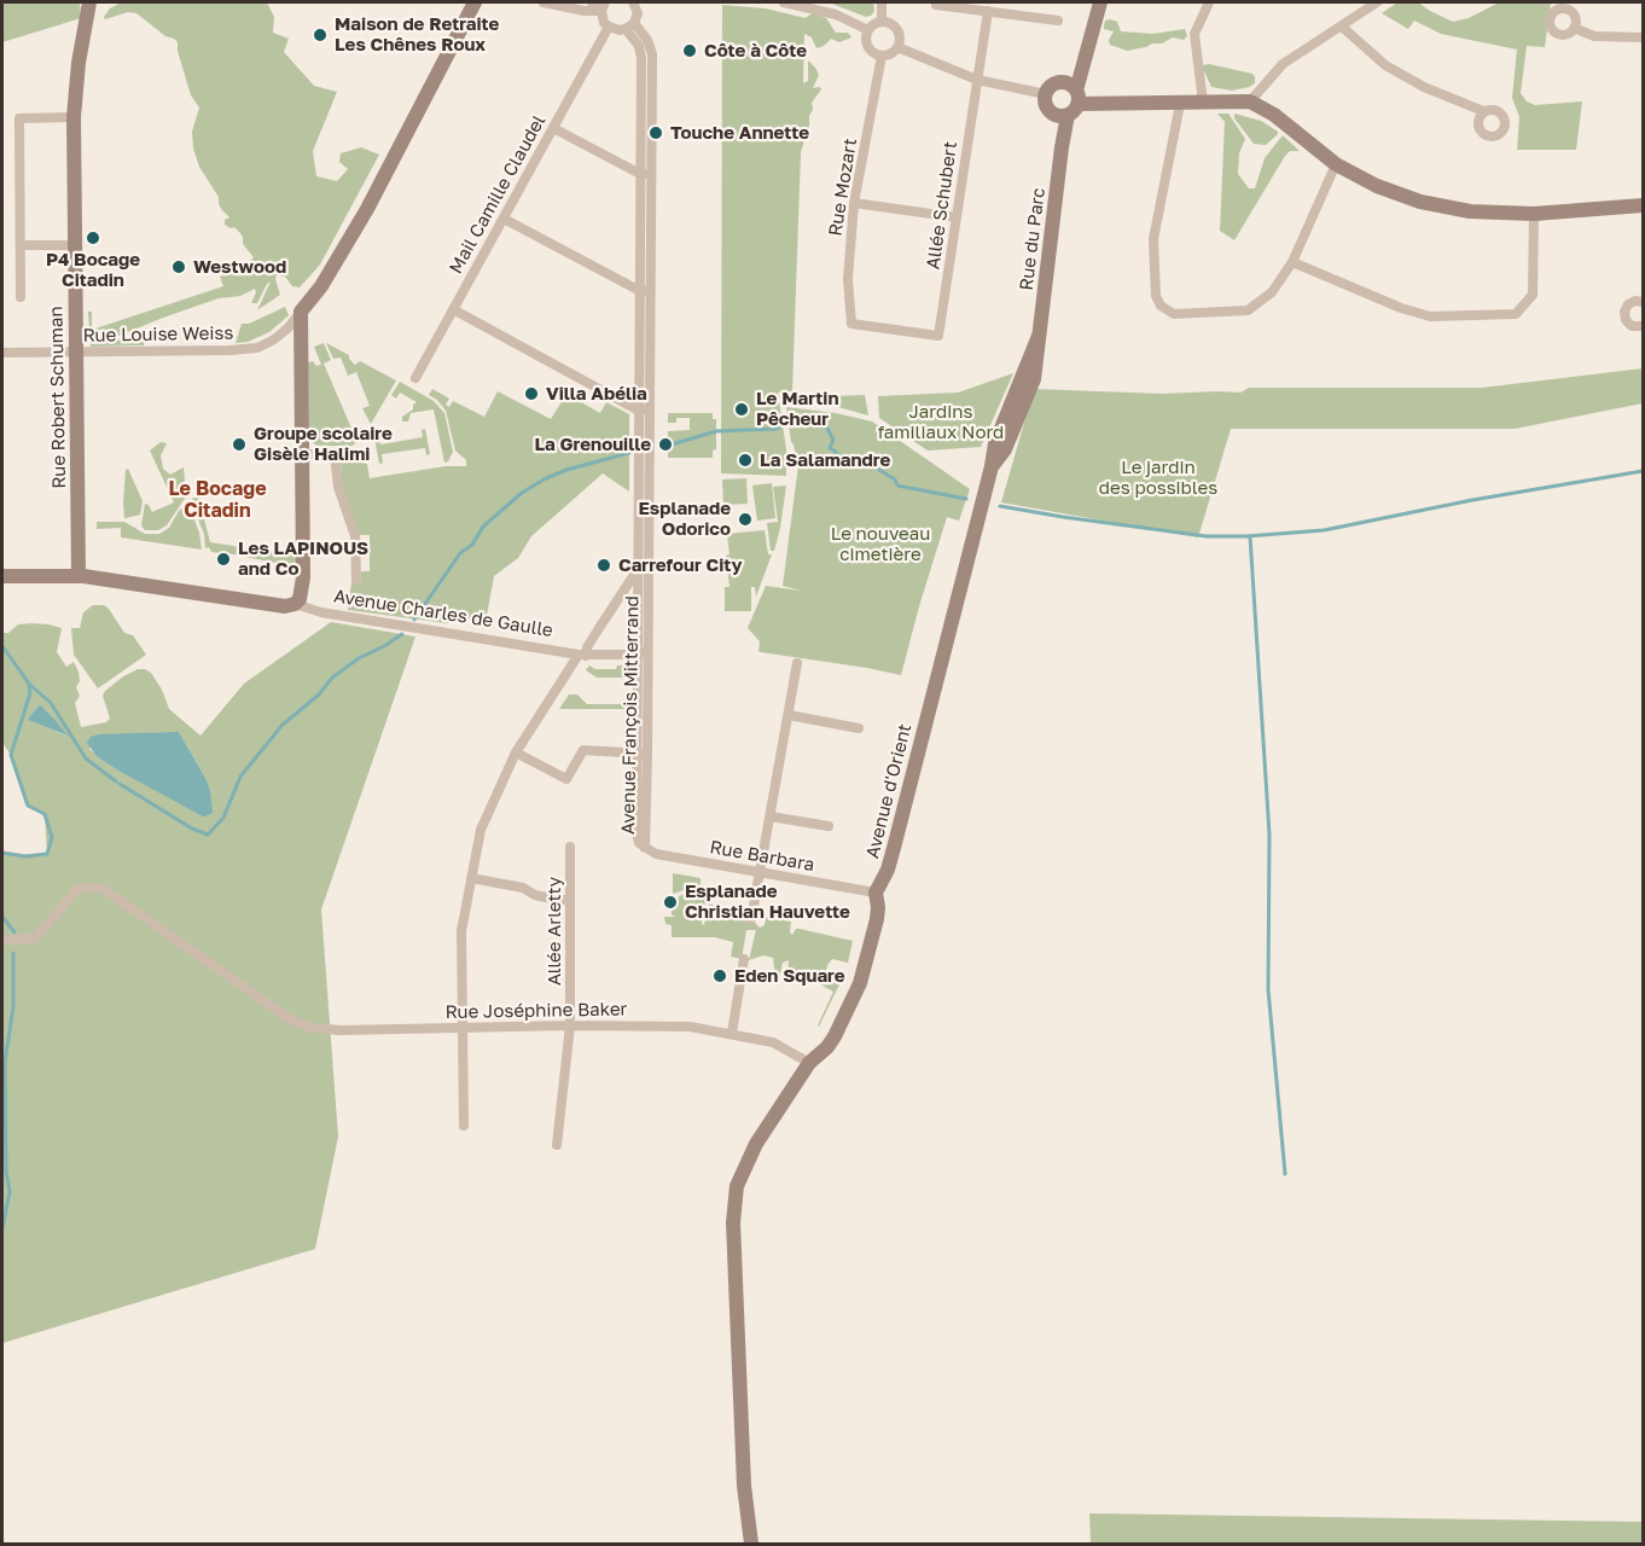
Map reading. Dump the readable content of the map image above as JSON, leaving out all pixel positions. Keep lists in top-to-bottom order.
{
  "streets": {
    "street": [
      "Rue Mozart",
      "Mail Camille Claudel",
      "Allée Schubert",
      "Rue du Parc",
      "Rue Louise Weiss",
      "Rue Robert Schuman",
      "Avenue Charles de Gaulle",
      "Avenue François Mitterrand",
      "Avenue d'Orient",
      "Rue Barbara",
      "Allée Arletty",
      "Rue Joséphine Baker"
    ]
  },
  "crossings": [
    ["Rue Mozart", "Allée Schubert"],
    ["Rue du Parc", "Avenue d'Orient"],
    ["Rue Louise Weiss", "Rue Robert Schuman"],
    ["Rue Robert Schuman", "Avenue Charles de Gaulle"],
    ["Avenue Charles de Gaulle", "Avenue François Mitterrand"],
    ["Avenue François Mitterrand", "Rue Barbara"],
    ["Avenue d'Orient", "Rue Barbara"],
    ["Avenue d'Orient", "Rue Joséphine Baker"],
    ["Allée Arletty", "Rue Joséphine Baker"]
  ],
  "districts": ["Le Bocage Citadin"],
  "parks": ["Jardins familiaux Nord", "Le jardin des possibles", "Le nouveau cimetière"],
  "places": [
    "Maison de Retraite Les Chênes Roux",
    "Côte à Côte",
    "Touche Annette",
    "P4 Bocage Citadin",
    "Westwood",
    "Villa Abélia",
    "Le Martin Pêcheur",
    "Groupe scolaire Gisèle Halimi",
    "La Grenouille",
    "La Salamandre",
    "Esplanade Odorico",
    "Les LAPINOUS and Co",
    "Carrefour City",
    "Esplanade Christian Hauvette",
    "Eden Square"
  ]
}
